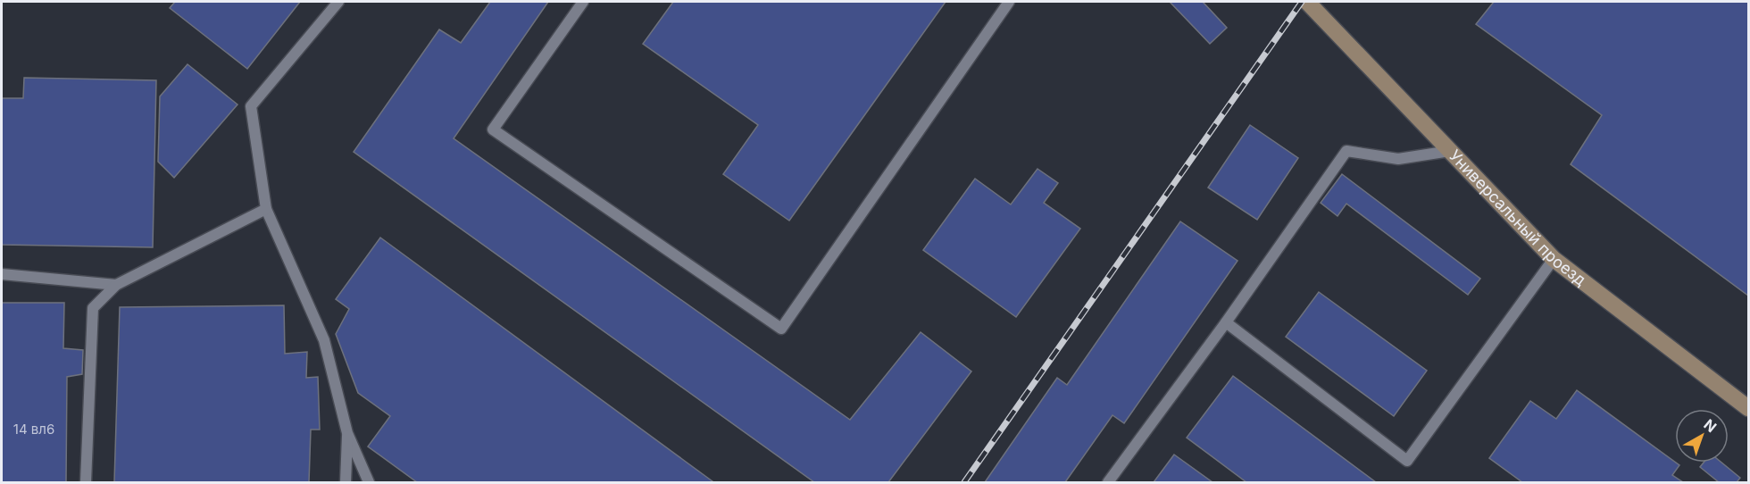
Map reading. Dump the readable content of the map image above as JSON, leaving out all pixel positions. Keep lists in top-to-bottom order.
{
  "streets": {
    "street": ["Универсальный проезд"]
  },
  "house_numbers": ["14 вл6"],
  "north": "top right"
}
